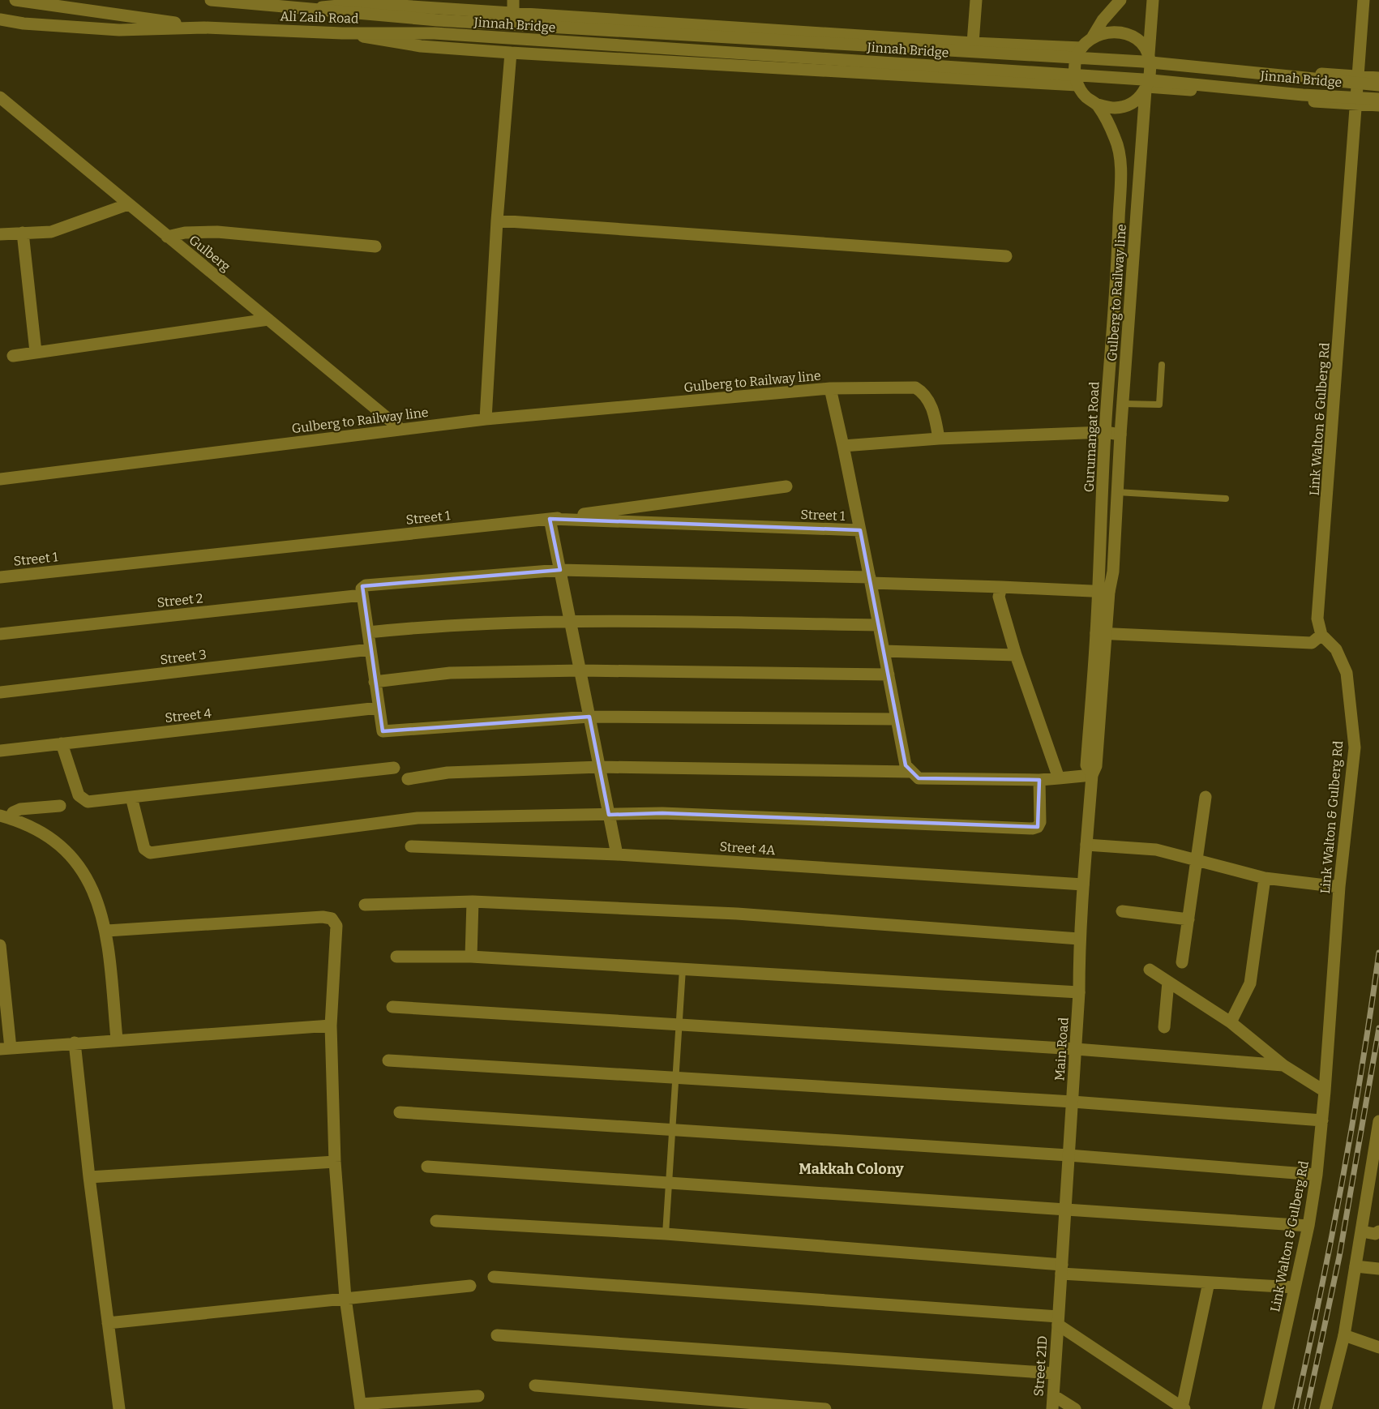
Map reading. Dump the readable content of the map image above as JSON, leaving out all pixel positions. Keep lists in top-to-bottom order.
{
  "streets": {
    "street": [
      "Ali Zaib Road",
      "Jinnah Bridge",
      "Gulberg",
      "Gulberg to Railway line",
      "Link Walton & Gulberg Rd",
      "Gurumangat Road",
      "Street 1",
      "Street 2",
      "Street 3",
      "Street 4",
      "Street 4A",
      "Main Road",
      "Street 21D"
    ]
  },
  "crossings": [
    ["Ali Zaib Road", "Jinnah Bridge"],
    ["Gulberg", "Gulberg to Railway line"],
    ["Gulberg to Railway line", "Gurumangat Road"],
    ["Gulberg to Railway line", "Street 1"],
    ["Gulberg to Railway line", "Main Road"],
    ["Gurumangat Road", "Main Road"],
    ["Street 4A", "Main Road"],
    ["Main Road", "Street 21D"]
  ],
  "districts": ["Makkah Colony"]
}
